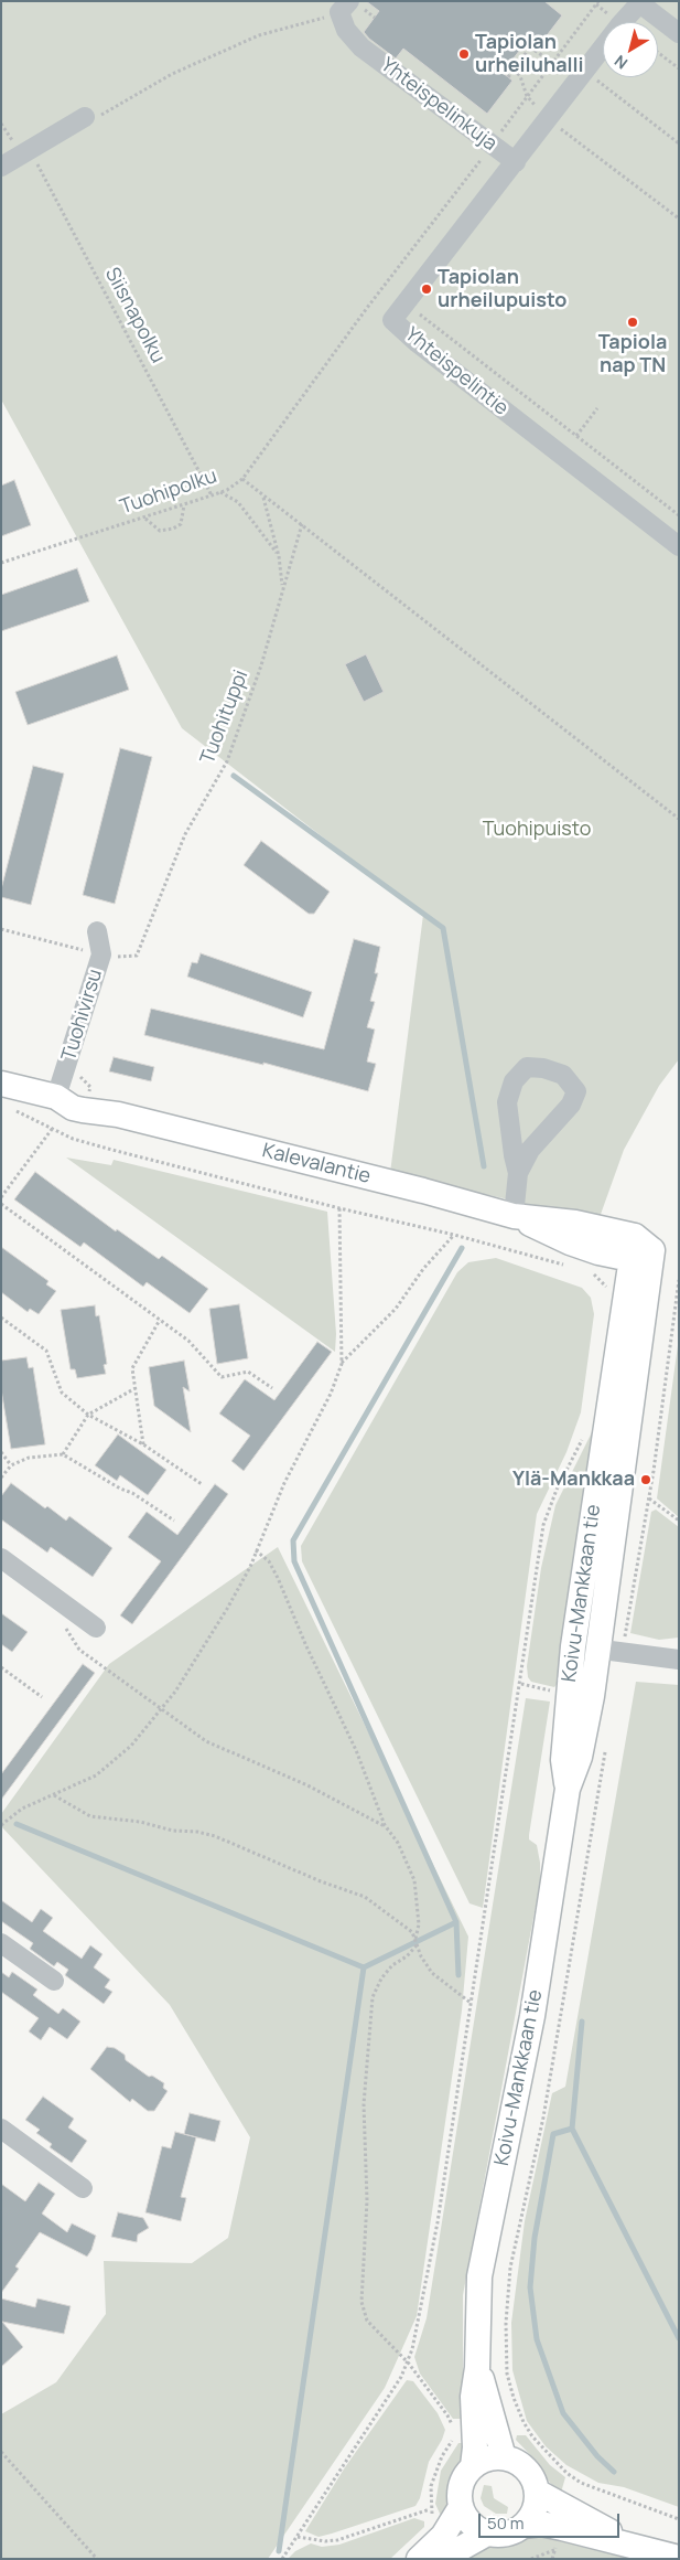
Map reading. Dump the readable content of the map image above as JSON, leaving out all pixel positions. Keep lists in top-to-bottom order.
{
  "streets": {
    "main road": ["Kalevalantie", "Koivu-Mankkaan tie"],
    "street": ["Yhteispelinkuja", "Yhteispelintie", "Tuohivirsu"],
    "path": ["Siisnapolku", "Tuohipolku", "Tuohituppi"]
  },
  "crossings": [
    ["Yhteispelinkuja", "Yhteispelintie"],
    ["Yhteispelinkuja", "Tuohipolku"],
    ["Siisnapolku", "Tuohipolku"],
    ["Tuohituppi", "Tuohivirsu"],
    ["Tuohivirsu", "Kalevalantie"],
    ["Kalevalantie", "Koivu-Mankkaan tie"]
  ],
  "parks": ["Tuohipuisto"],
  "places": [
    "Tapiolan urheiluhalli",
    "Tapiolan urheilupuisto",
    "Tapiola nap TN",
    "Ylä-Mankkaa"
  ],
  "scale_bar": "50 m",
  "north": "bottom left"
}
